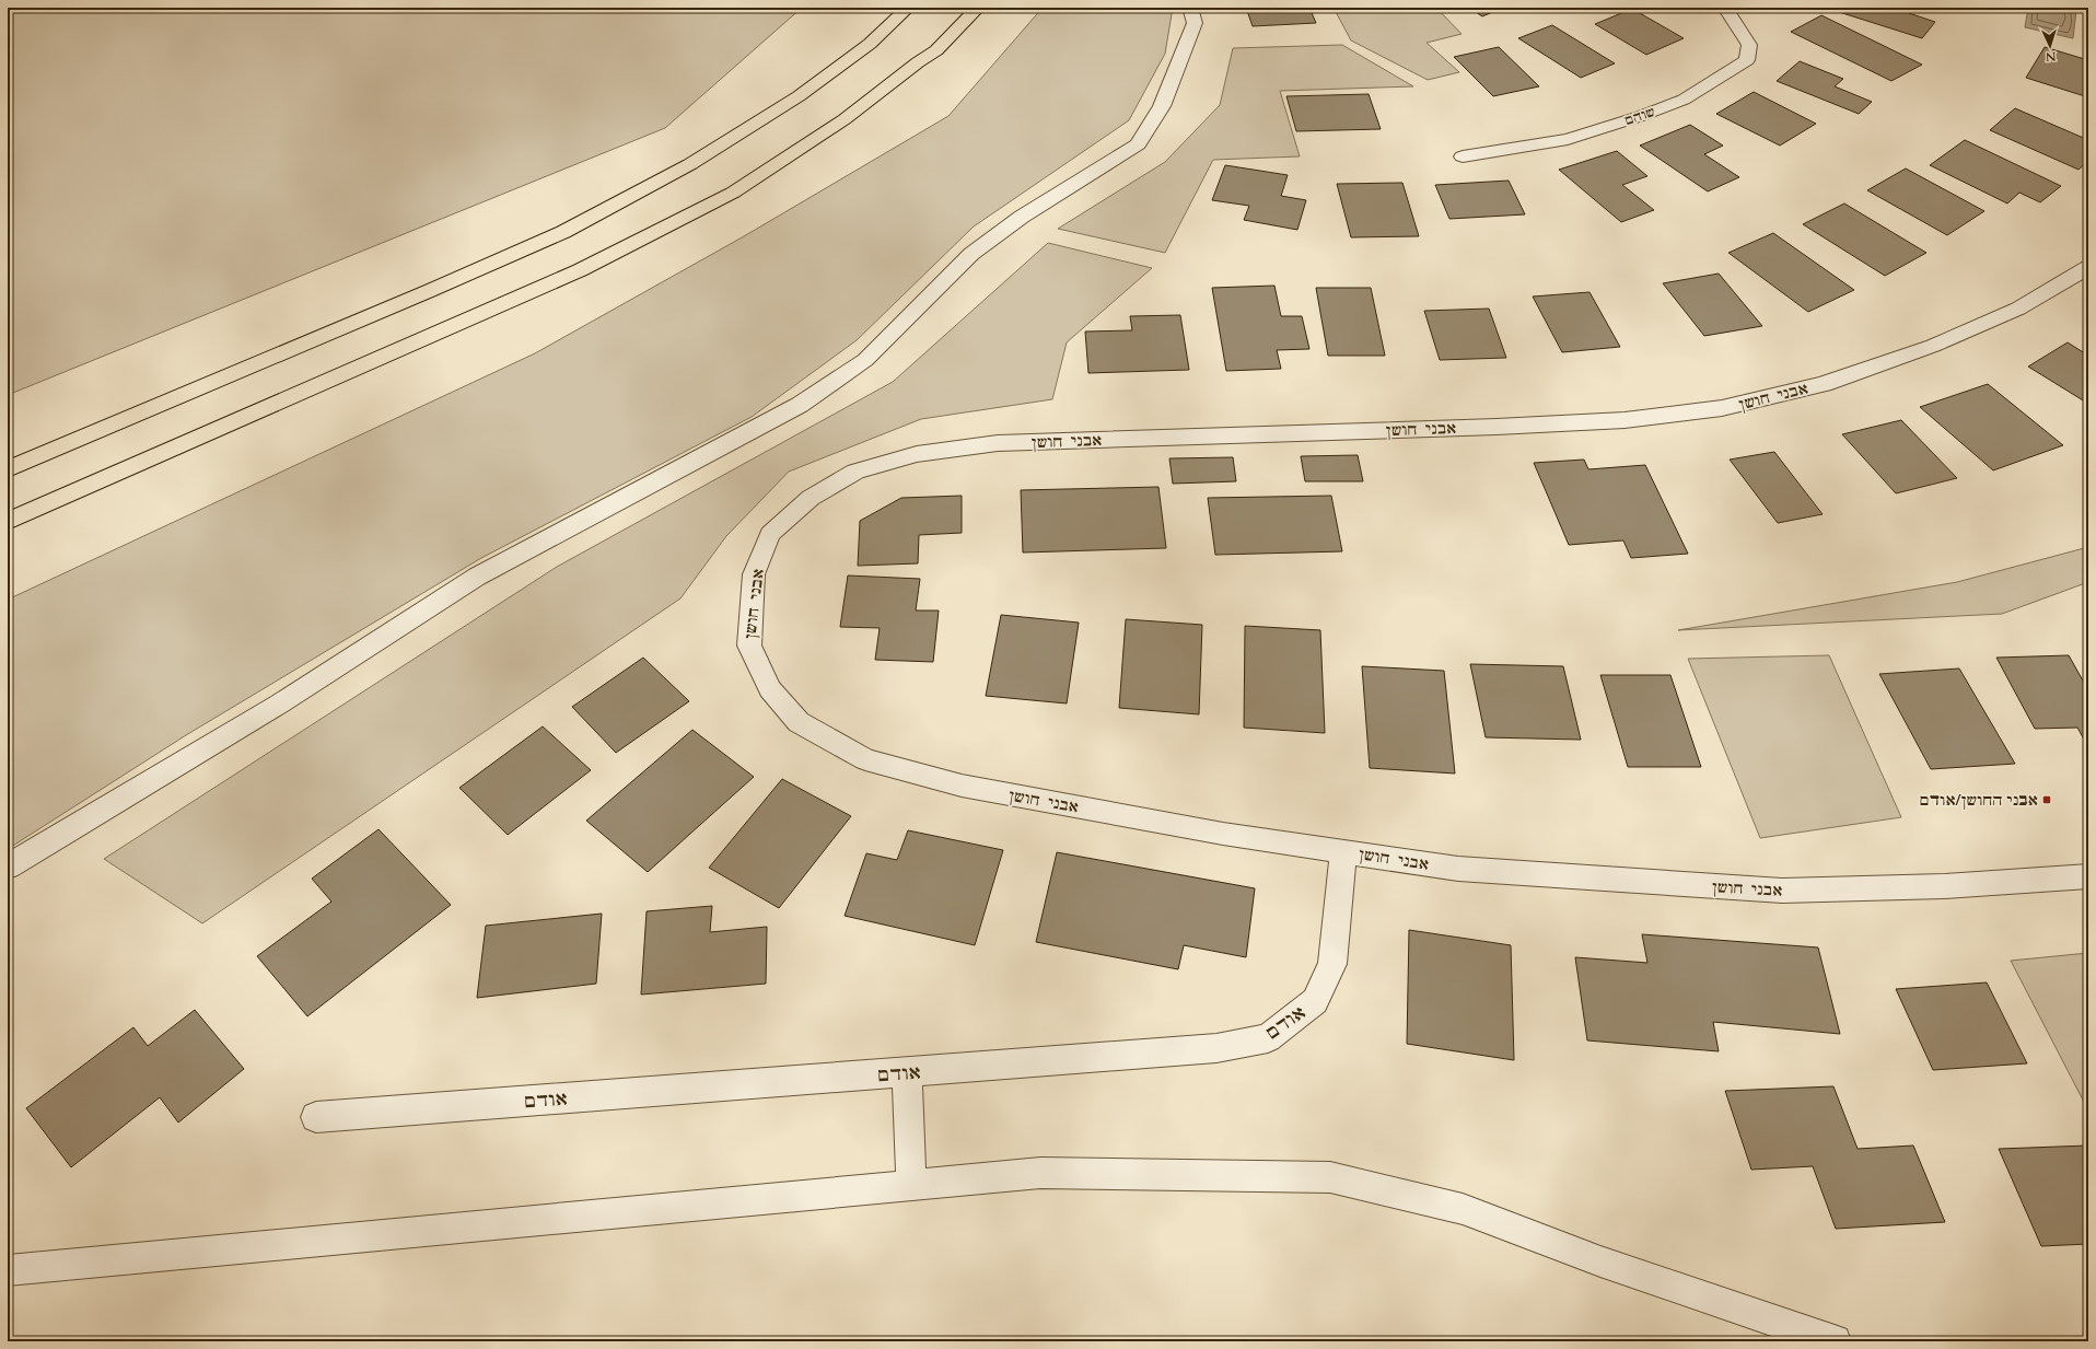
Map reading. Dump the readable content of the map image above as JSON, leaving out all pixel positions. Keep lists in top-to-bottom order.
{
  "streets": {
    "street": ["שוהם", "אבני חושן", "אודם"]
  },
  "crossings": [
    ["אבני חושן", "אודם"]
  ],
  "places": {
    "transit": ["אבני החושן/אודם"]
  },
  "north": "bottom"
}
